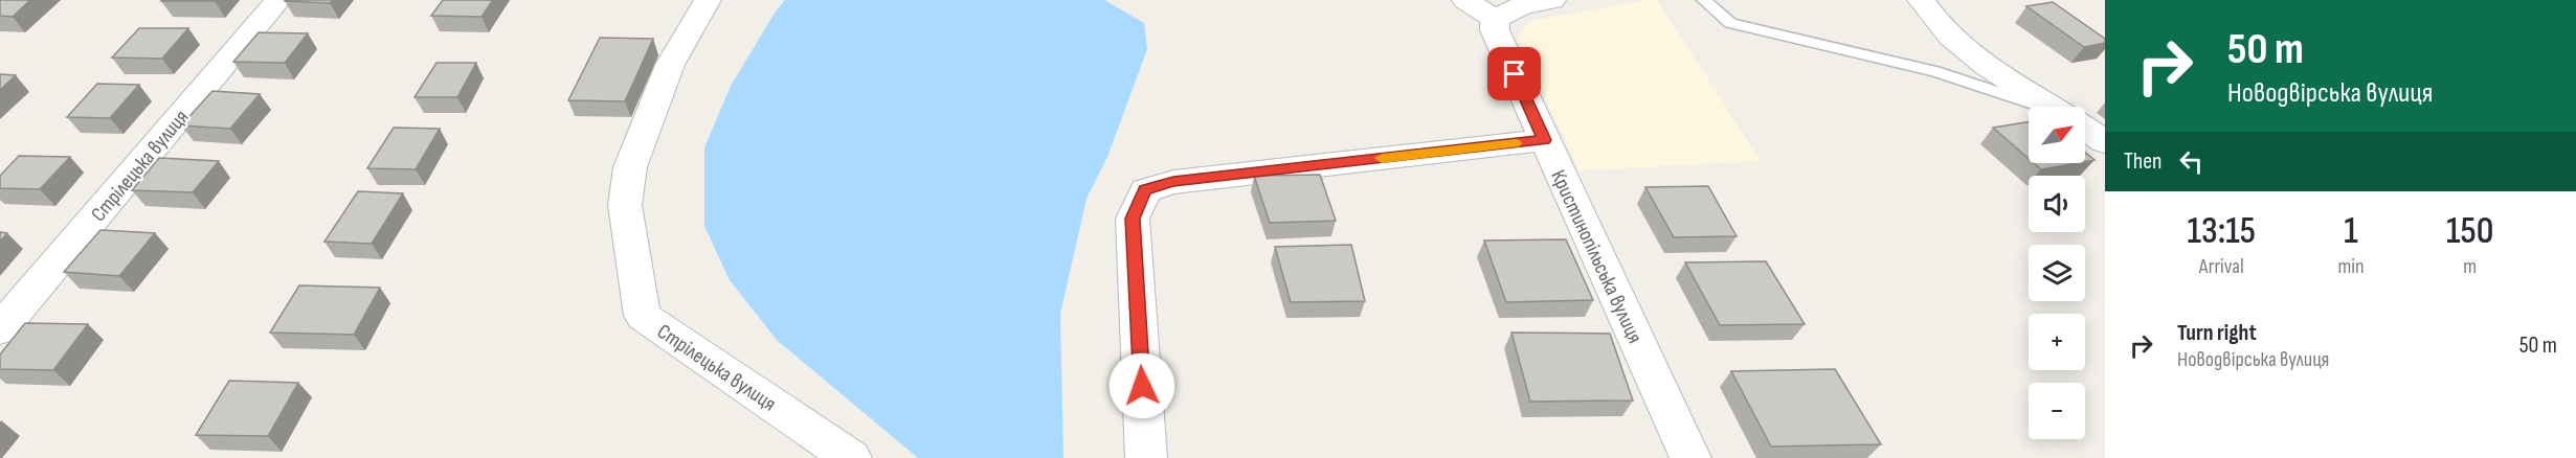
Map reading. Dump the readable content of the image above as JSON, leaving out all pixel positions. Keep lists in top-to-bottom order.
{
  "streets": {
    "street": ["Стрілецька вулиця", "Кристинопільська вулиця"]
  },
  "north": "top right",
  "page": {
    "turn": ["50 m", "Новодвірська вулиця"],
    "map_buttons": ["+", "−"],
    "then": "Then",
    "eta": [
      "13:15",
      "Arrival",
      "1",
      "min",
      "150",
      "m"
    ],
    "list": [
      {
        "name": "Turn right",
        "note": "Новодвірська вулиця",
        "value": "50 m"
      }
    ]
  }
}
